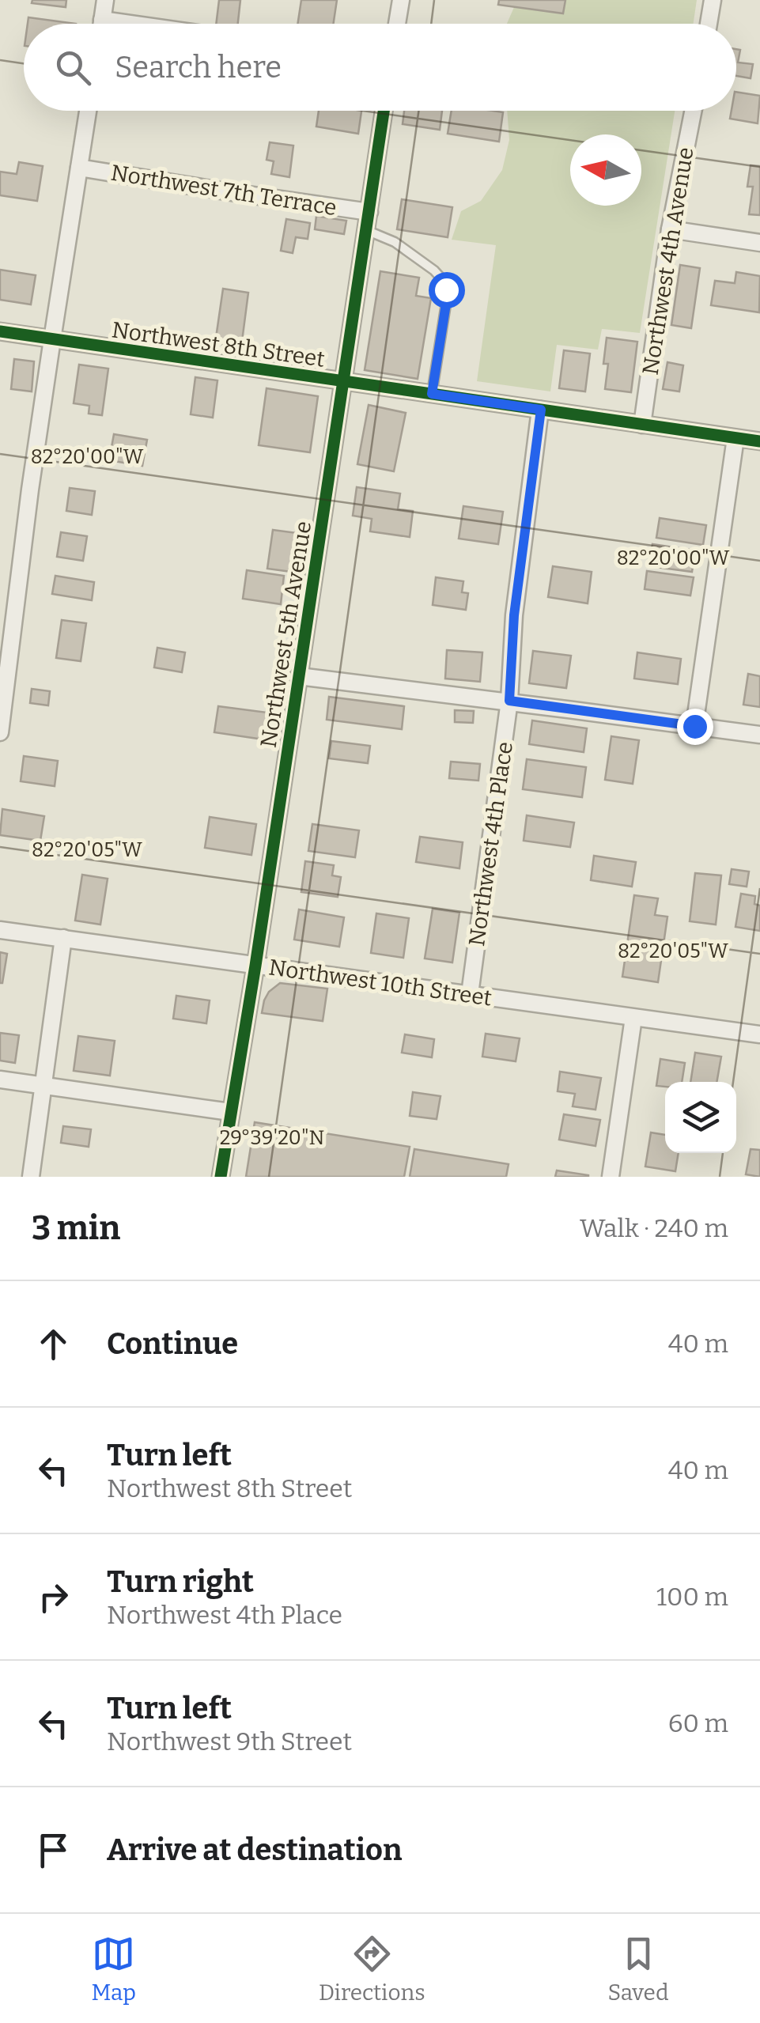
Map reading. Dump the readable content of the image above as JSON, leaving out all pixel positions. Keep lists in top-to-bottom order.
{
  "streets": {
    "street": [
      "Northwest 7th Terrace",
      "Northwest 4th Avenue",
      "Northwest 8th Street",
      "Northwest 5th Avenue",
      "Northwest 4th Place",
      "Northwest 10th Street"
    ]
  },
  "crossings": [
    ["Northwest 7th Terrace", "Northwest 5th Avenue"],
    ["Northwest 4th Avenue", "Northwest 8th Street"],
    ["Northwest 8th Street", "Northwest 5th Avenue"],
    ["Northwest 8th Street", "Northwest 4th Place"],
    ["Northwest 5th Avenue", "Northwest 10th Street"],
    ["Northwest 4th Place", "Northwest 10th Street"]
  ],
  "north": "left",
  "page": {
    "search": "Search here",
    "heading": ["3 min", "Walk · 240 m"],
    "list": [
      ["Continue", "40 m"],
      ["Turn left", "Northwest 8th Street", "40 m"],
      ["Turn right", "Northwest 4th Place", "100 m"],
      ["Turn left", "Northwest 9th Street", "60 m"],
      "Arrive at destination"
    ],
    "nav": ["Map", "Directions", "Saved"]
  },
  "coordinates": ["82°20'00\"W", "82°20'05\"W", "29°39'20\"N"]
}
